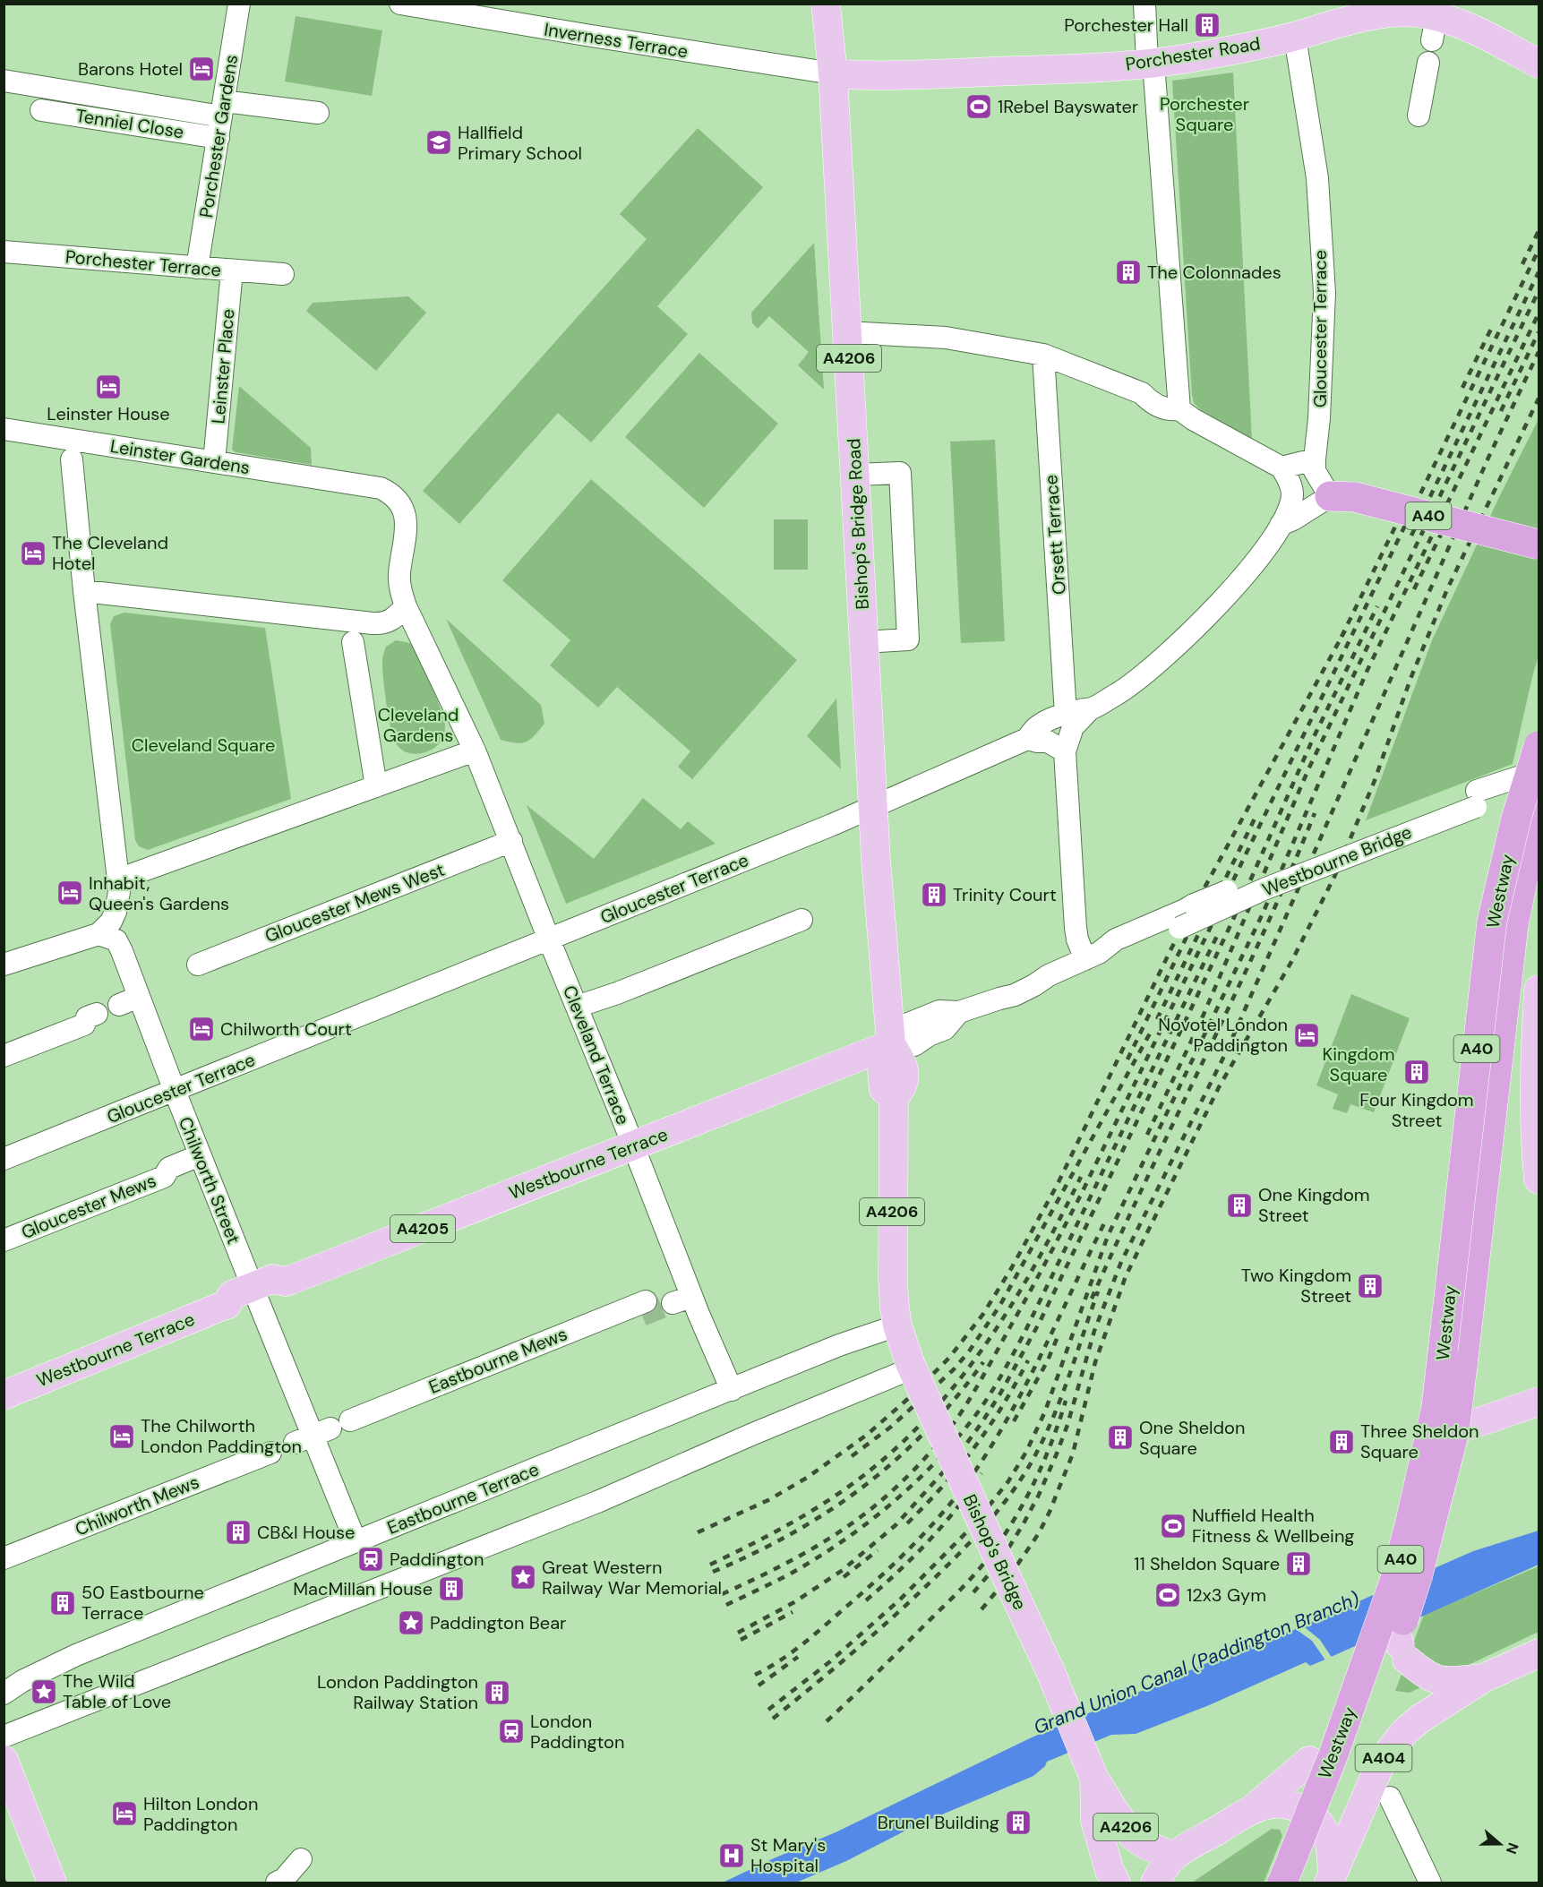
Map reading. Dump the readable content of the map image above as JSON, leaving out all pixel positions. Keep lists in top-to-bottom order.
{
  "streets": {
    "highway": ["A40", "Westway"],
    "main road": [
      "Porchester Road",
      "A4206",
      "Bishop's Bridge Road",
      "Westbourne Terrace",
      "A4205",
      "Bishop's Bridge",
      "A404"
    ],
    "street": [
      "Inverness Terrace",
      "Tenniel Close",
      "Porchester Gardens",
      "Porchester Terrace",
      "Gloucester Terrace",
      "Leinster Place",
      "Leinster Gardens",
      "Orsett Terrace",
      "Westbourne Bridge",
      "Gloucester Mews West",
      "Cleveland Terrace",
      "Chilworth Street",
      "Gloucester Mews",
      "Eastbourne Mews",
      "Eastbourne Terrace",
      "Chilworth Mews"
    ]
  },
  "crossings": [
    ["Inverness Terrace", "Porchester Road"],
    ["Inverness Terrace", "Bishop's Bridge Road"],
    ["Porchester Road", "Gloucester Terrace"],
    ["Porchester Road", "Bishop's Bridge Road"],
    ["Tenniel Close", "Porchester Gardens"],
    ["Porchester Gardens", "Porchester Terrace"],
    ["Porchester Terrace", "Leinster Place"],
    ["Gloucester Terrace", "A40"],
    ["Gloucester Terrace", "Bishop's Bridge Road"],
    ["Gloucester Terrace", "Orsett Terrace"],
    ["Gloucester Terrace", "Cleveland Terrace"],
    ["Gloucester Terrace", "Chilworth Street"],
    ["A4206", "Bishop's Bridge"],
    ["Leinster Place", "Leinster Gardens"],
    ["Bishop's Bridge Road", "Westbourne Terrace"],
    ["Bishop's Bridge Road", "Eastbourne Terrace"],
    ["Bishop's Bridge Road", "Bishop's Bridge"],
    ["Westbourne Bridge", "Westbourne Terrace"],
    ["Gloucester Mews West", "Cleveland Terrace"],
    ["Cleveland Terrace", "Westbourne Terrace"],
    ["Cleveland Terrace", "Eastbourne Terrace"],
    ["Westbourne Terrace", "Chilworth Street"],
    ["Chilworth Street", "Gloucester Mews"],
    ["Chilworth Street", "Eastbourne Mews"],
    ["Chilworth Street", "Eastbourne Terrace"],
    ["Eastbourne Terrace", "Bishop's Bridge"]
  ],
  "water": ["Grand Union Canal (Paddington Branch)"],
  "parks": [
    "Porchester Square",
    "Cleveland Gardens",
    "Cleveland Square",
    "Kingdom Square"
  ],
  "places": {
    "building": [
      "Porchester Hall",
      "The Colonnades",
      "Trinity Court",
      "Four Kingdom Street",
      "One Kingdom Street",
      "Two Kingdom Street",
      "One Sheldon Square",
      "Three Sheldon Square",
      "CB&I House",
      "11 Sheldon Square",
      "MacMillan House",
      "50 Eastbourne Terrace",
      "London Paddington Railway Station",
      "Brunel Building"
    ],
    "hotel": [
      "Barons Hotel",
      "Leinster House",
      "The Cleveland Hotel",
      "Inhabit, Queen's Gardens",
      "Chilworth Court",
      "Novotel London Paddington",
      "The Chilworth London Paddington",
      "Hilton London Paddington"
    ],
    "sports": ["1Rebel Bayswater", "Nuffield Health Fitness & Wellbeing", "12x3 Gym"],
    "school or university": ["Hallfield Primary School"],
    "station": ["Paddington", "London Paddington"],
    "place": ["Great Western Railway War Memorial", "Paddington Bear", "The Wild Table of Love"],
    "hospital": ["St Mary's Hospital"]
  },
  "north": "right"
}
